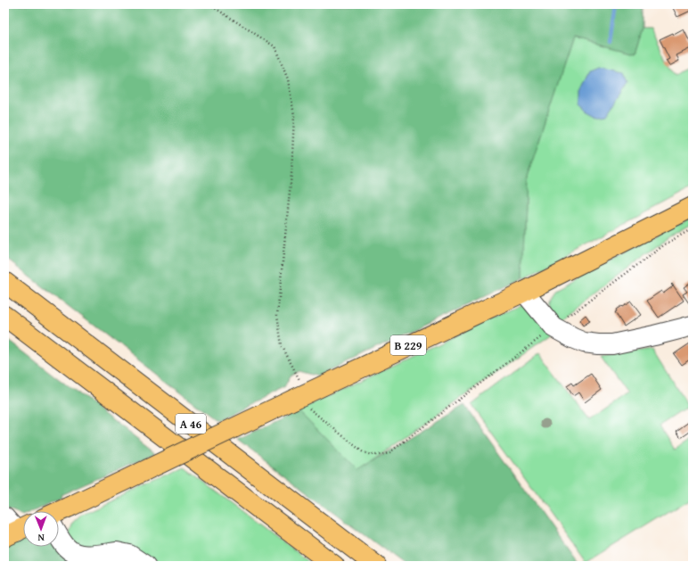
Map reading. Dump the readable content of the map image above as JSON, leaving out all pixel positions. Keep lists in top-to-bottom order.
{
  "streets": {
    "main road": ["B 229", "A 46"]
  },
  "north": "bottom"
}
